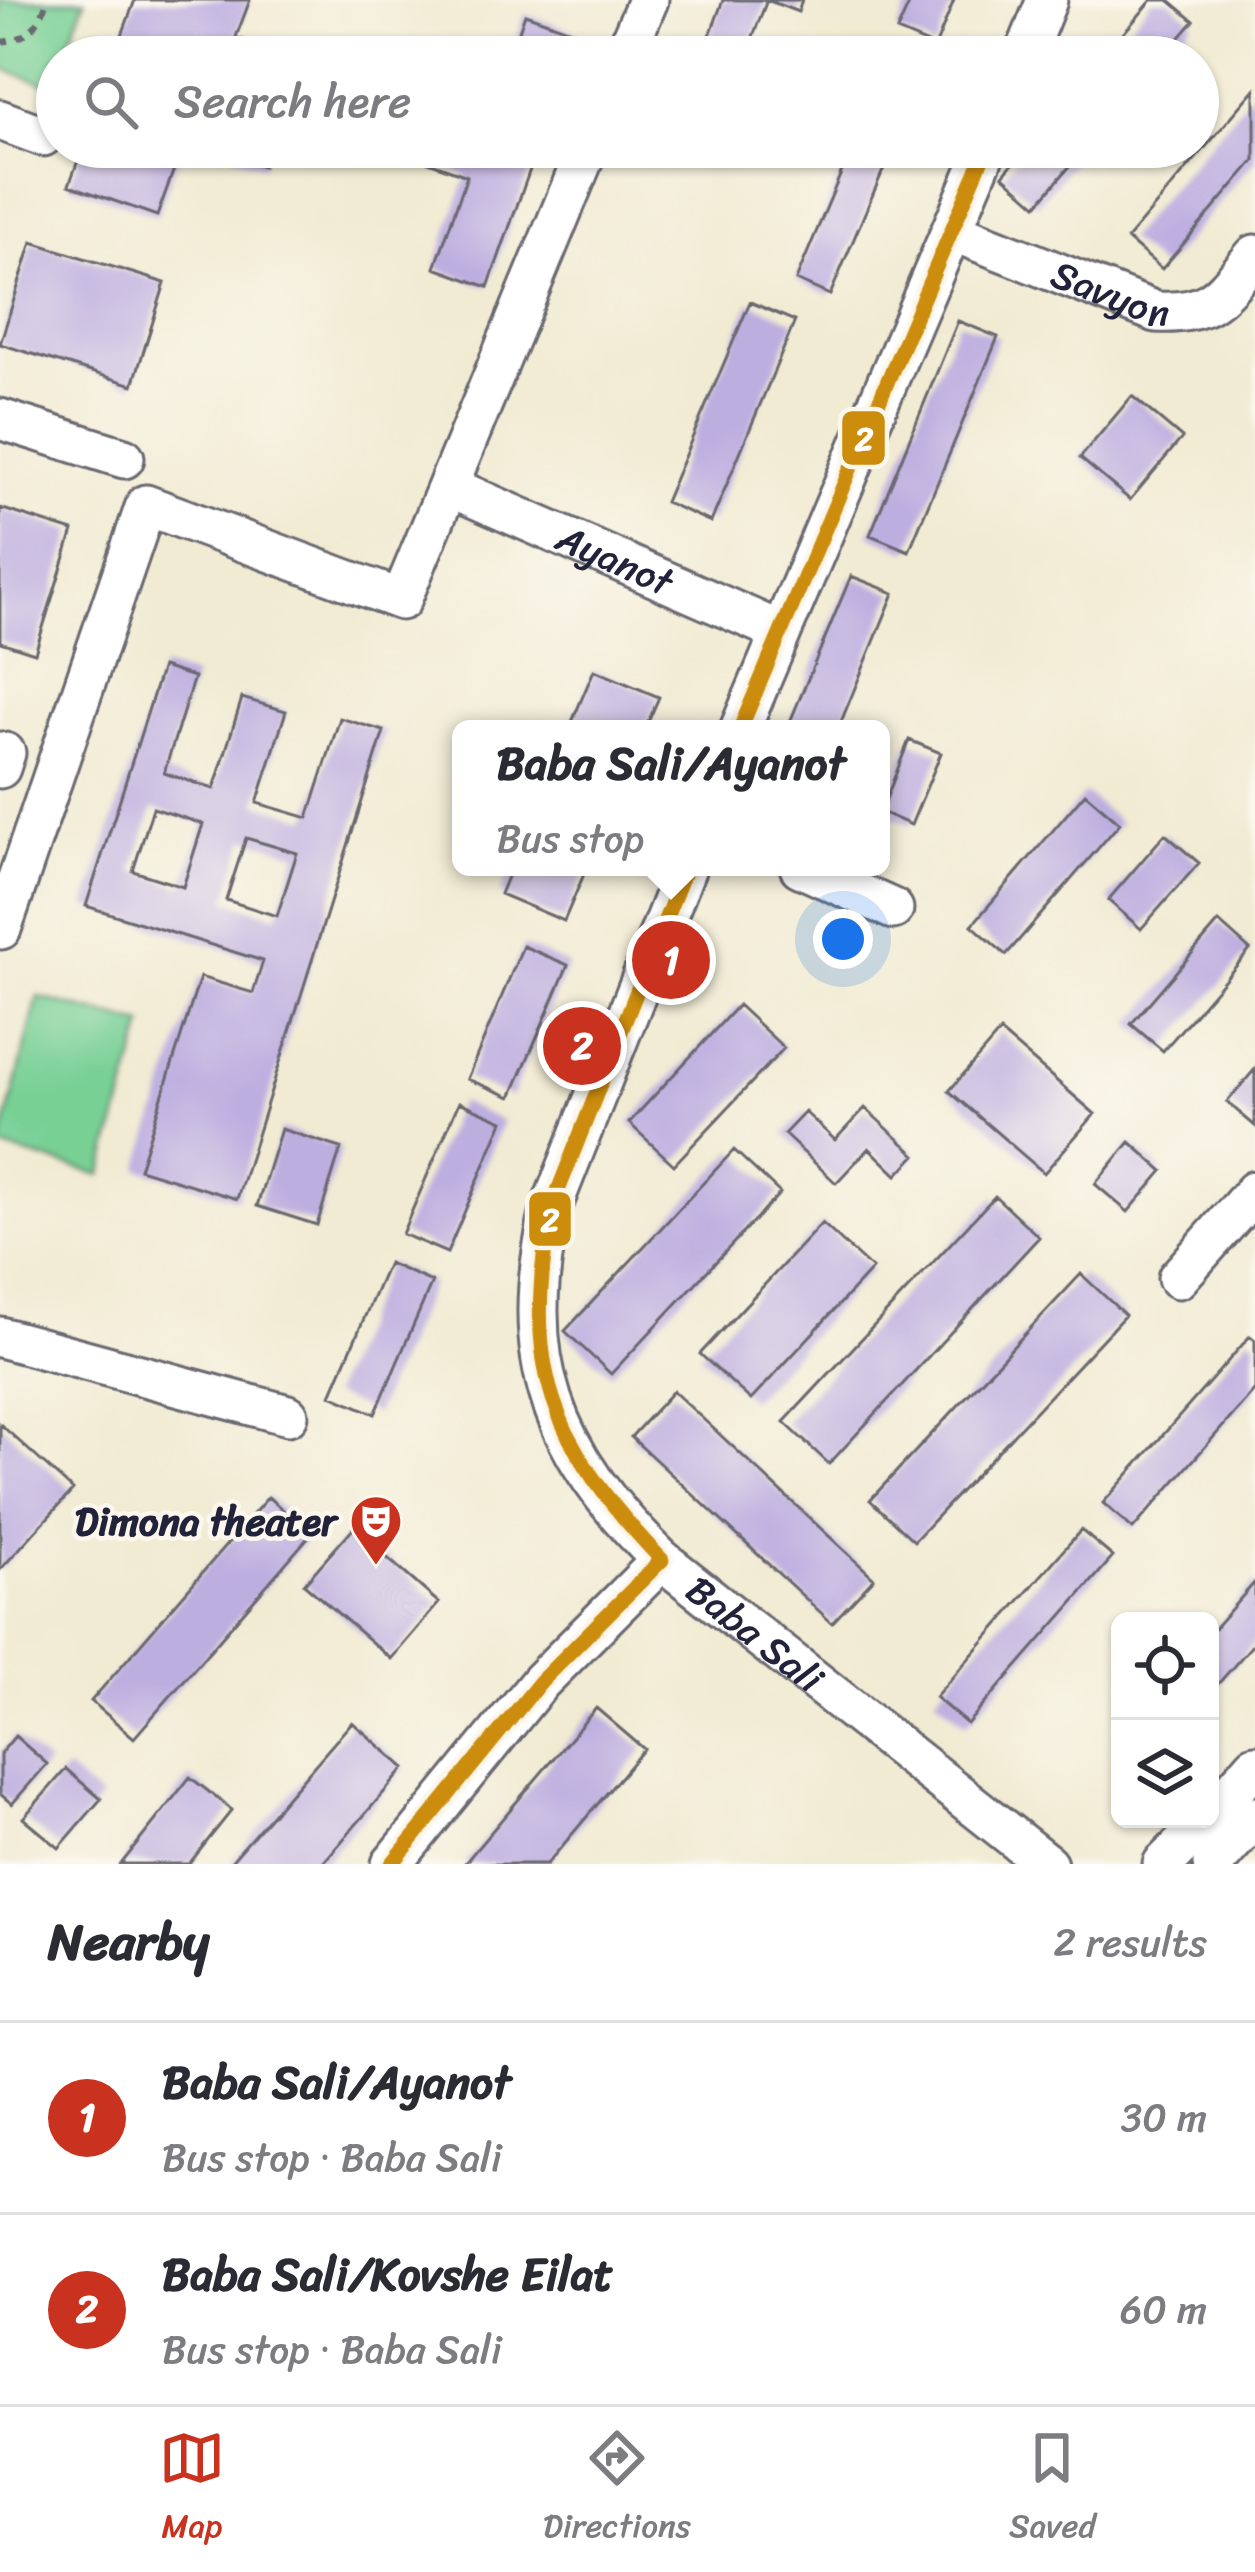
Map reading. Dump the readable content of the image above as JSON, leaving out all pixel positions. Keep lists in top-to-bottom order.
{
  "streets": {
    "street": ["Savyon", "Ayanot", "Baba Sali"]
  },
  "places": {
    "theatre": ["Dimona theater"]
  },
  "lines": ["transit line 2"],
  "page": {
    "search": "Search here",
    "popup": ["Baba Sali/Ayanot", "Bus stop"],
    "pins": ["1", "2"],
    "heading": ["Nearby", "2 results"],
    "list": [
      {
        "mark": "1",
        "name": "Baba Sali/Ayanot",
        "note": "Bus stop · Baba Sali",
        "value": "30 m"
      },
      {
        "mark": "2",
        "name": "Baba Sali/Kovshe Eilat",
        "note": "Bus stop · Baba Sali",
        "value": "60 m"
      }
    ],
    "nav": ["Map", "Directions", "Saved"]
  }
}
